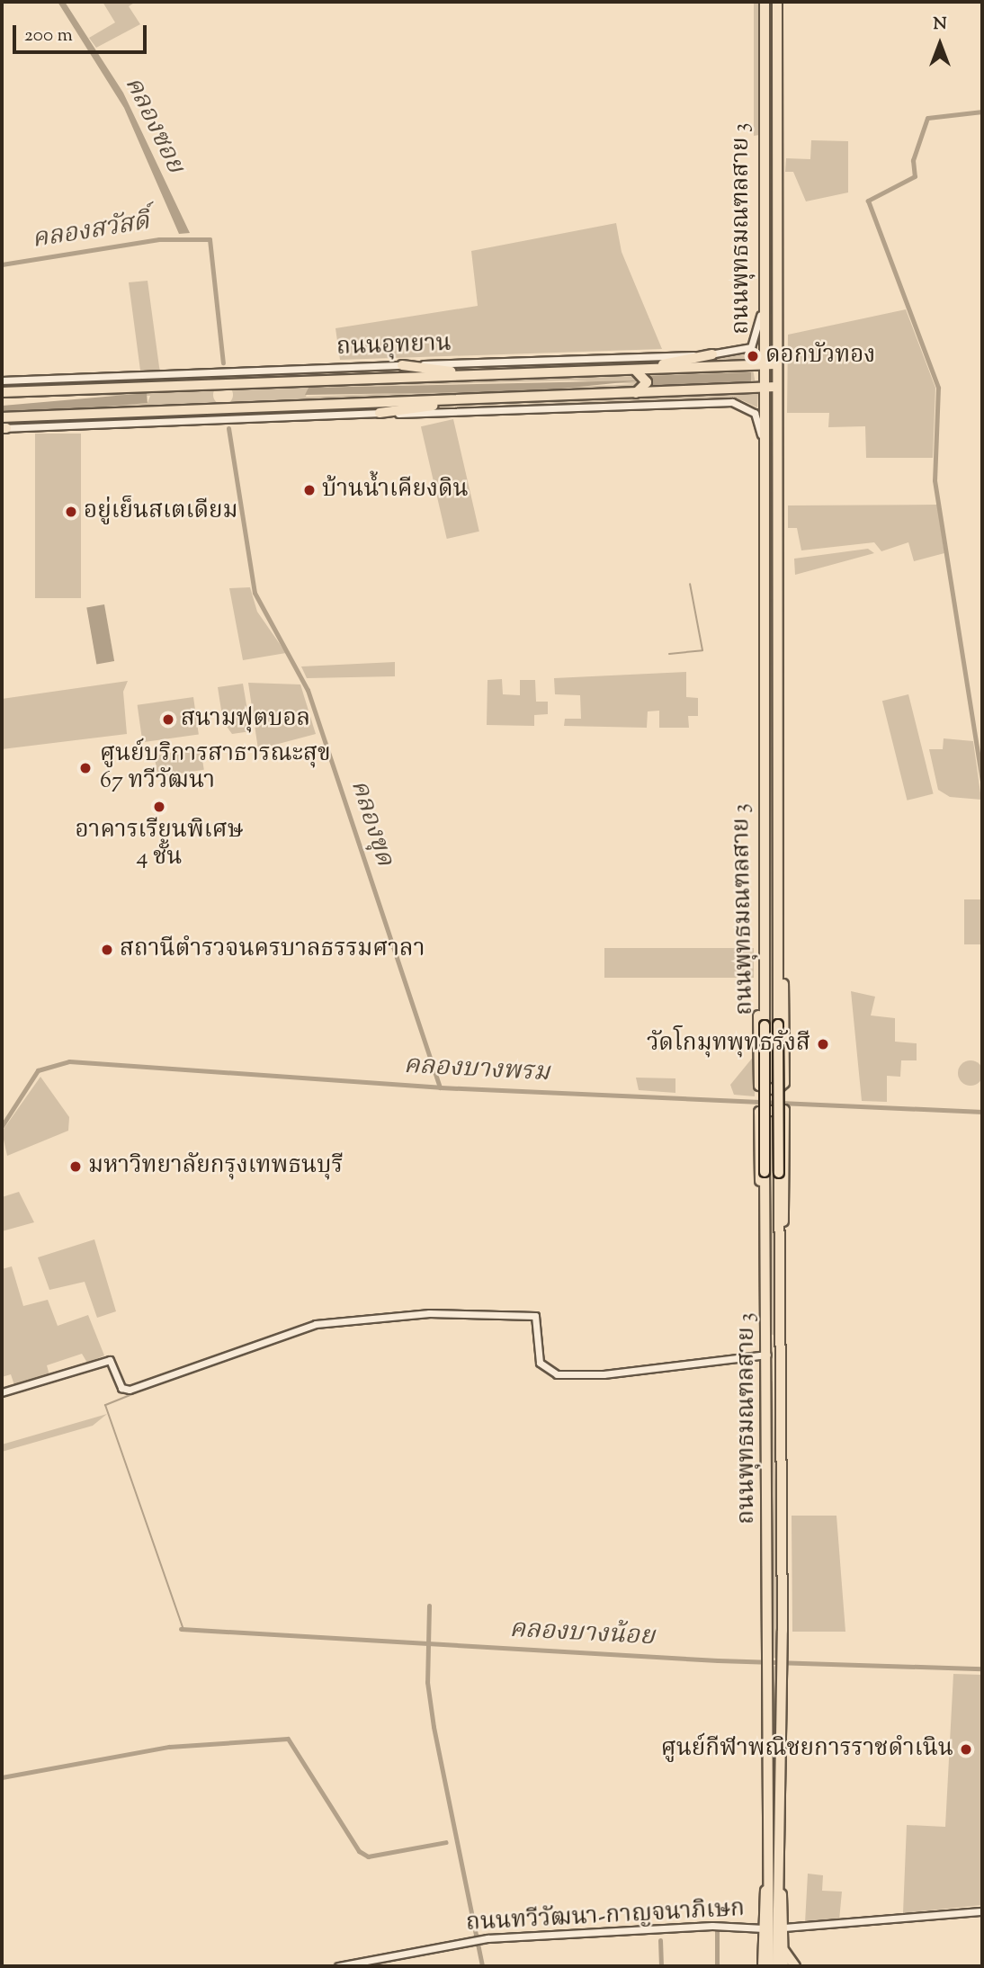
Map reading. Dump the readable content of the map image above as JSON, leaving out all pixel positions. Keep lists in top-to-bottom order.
{
  "streets": {
    "main road": ["ถนนพุทธมณฑลสาย 3", "ถนนอุทยาน"],
    "street": ["ถนนทวีวัฒนา-กาญจนาภิเษก"]
  },
  "crossings": [
    ["ถนนพุทธมณฑลสาย 3", "ถนนอุทยาน"]
  ],
  "water": [
    "คลองซอย",
    "คลองสวัสดิ์",
    "คลองขุด",
    "คลองบางพรม",
    "คลองบางน้อย"
  ],
  "places": [
    "ดอกบัวทอง",
    "บ้านน้ำเคียงดิน",
    "อยู่เย็นสเตเดียม",
    "สนามฟุตบอล",
    "ศูนย์บริการสาธารณะสุข 67 ทวีวัฒนา",
    "อาคารเรียนพิเศษ 4 ชั้น",
    "สถานีตำรวจนครบาลธรรมศาลา",
    "วัดโกมุทพุทธรังสี",
    "มหาวิทยาลัยกรุงเทพธนบุรี",
    "ศูนย์กีฬาพณิชยการราชดำเนิน"
  ],
  "scale_bar": "200 m",
  "north": "top"
}
